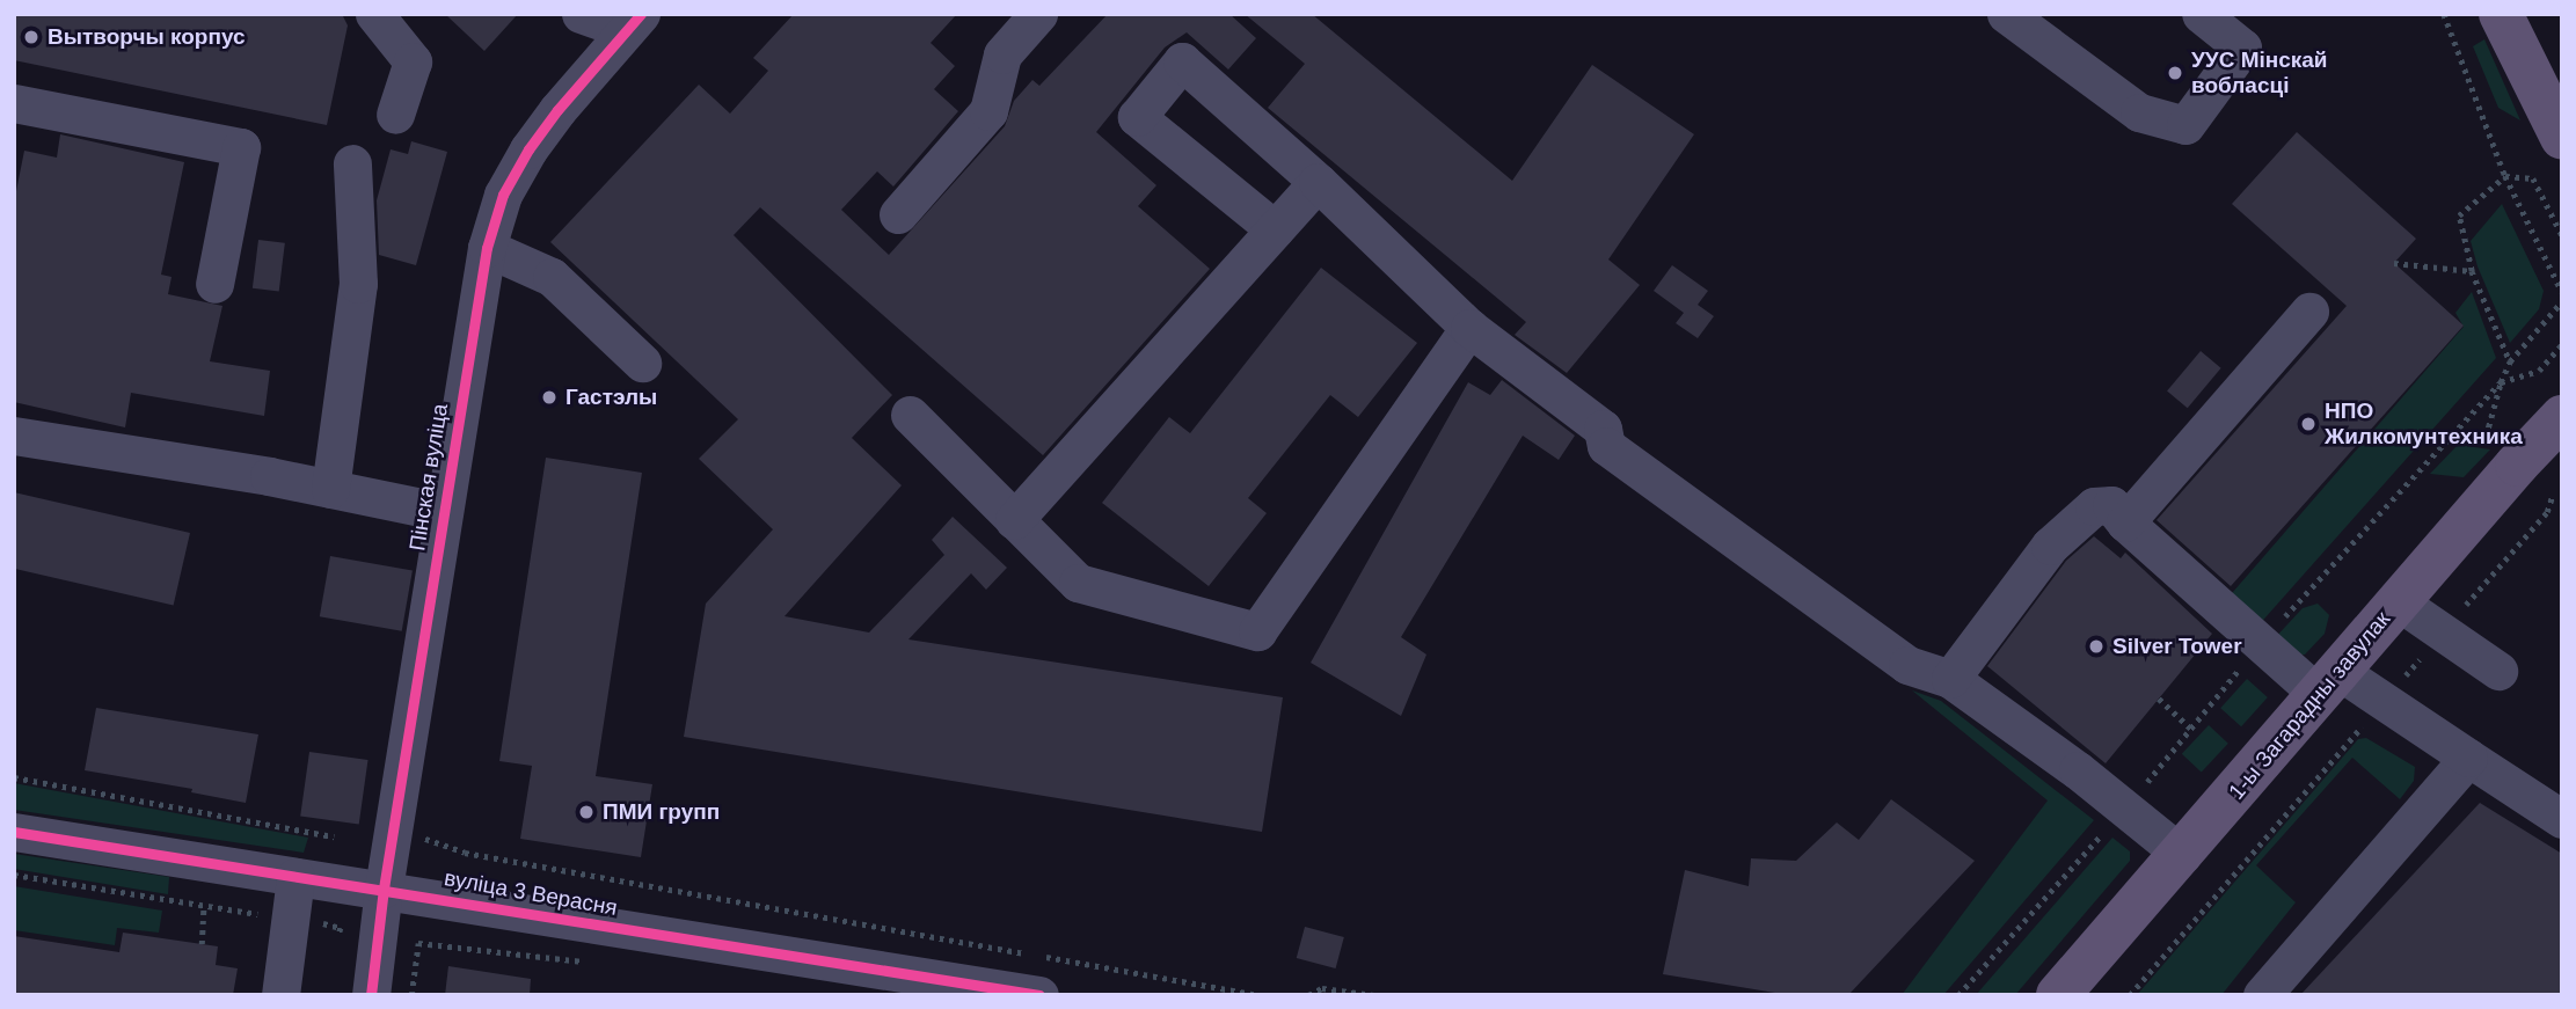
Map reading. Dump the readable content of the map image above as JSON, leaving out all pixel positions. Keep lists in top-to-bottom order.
{
  "streets": {
    "main road": ["1-ы Загарадны завулак"],
    "street": ["Пінская вуліца", "вуліца 3 Верасня"]
  },
  "crossings": [
    ["Пінская вуліца", "вуліца 3 Верасня"]
  ],
  "places": [
    "Вытворчы корпус",
    "УУС Мінскай вобласці",
    "Гастэлы",
    "НПО Жилкомунтехника",
    "Silver Tower",
    "ПМИ групп"
  ]
}
